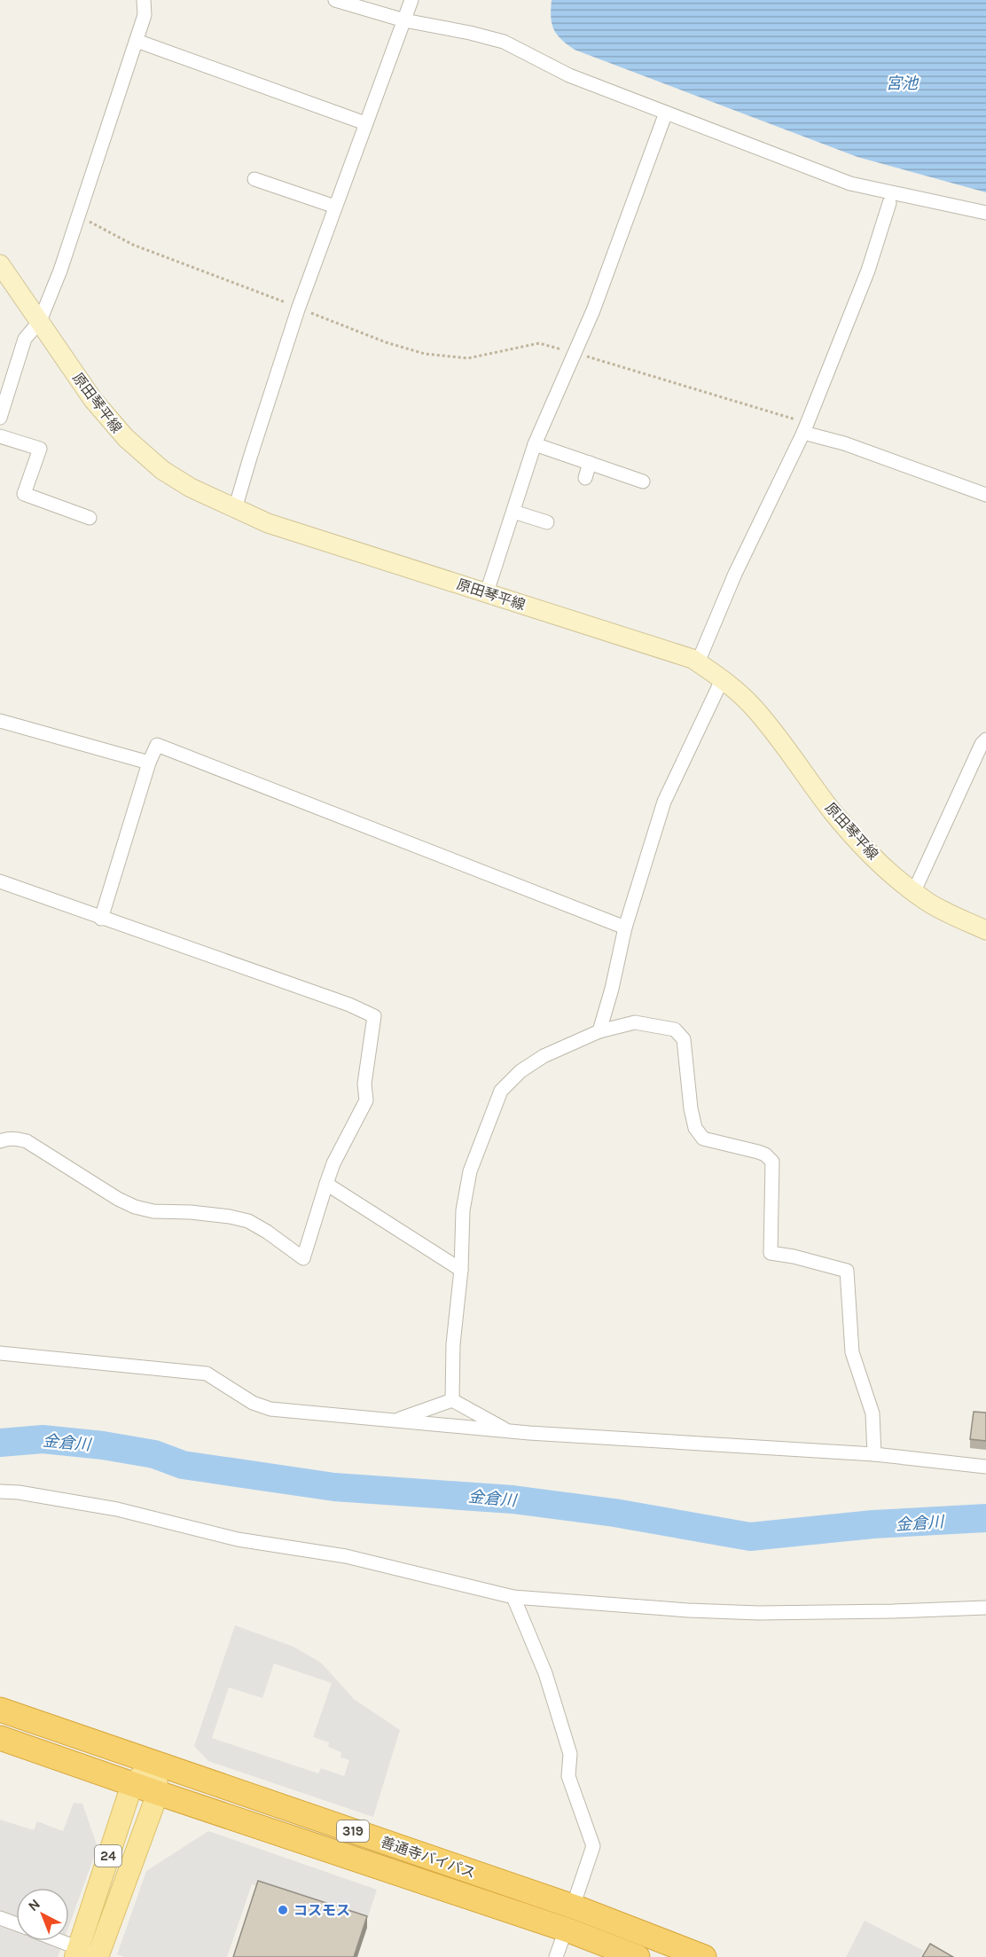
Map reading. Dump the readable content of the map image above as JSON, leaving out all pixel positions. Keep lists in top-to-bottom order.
{
  "streets": {
    "highway": ["319", "善通寺バイパス"],
    "main road": ["原田琴平線", "24"]
  },
  "crossings": [
    ["24", "善通寺バイパス"]
  ],
  "water": ["宮池", "金倉川"],
  "places": ["コスモス"],
  "north": "top left"
}
